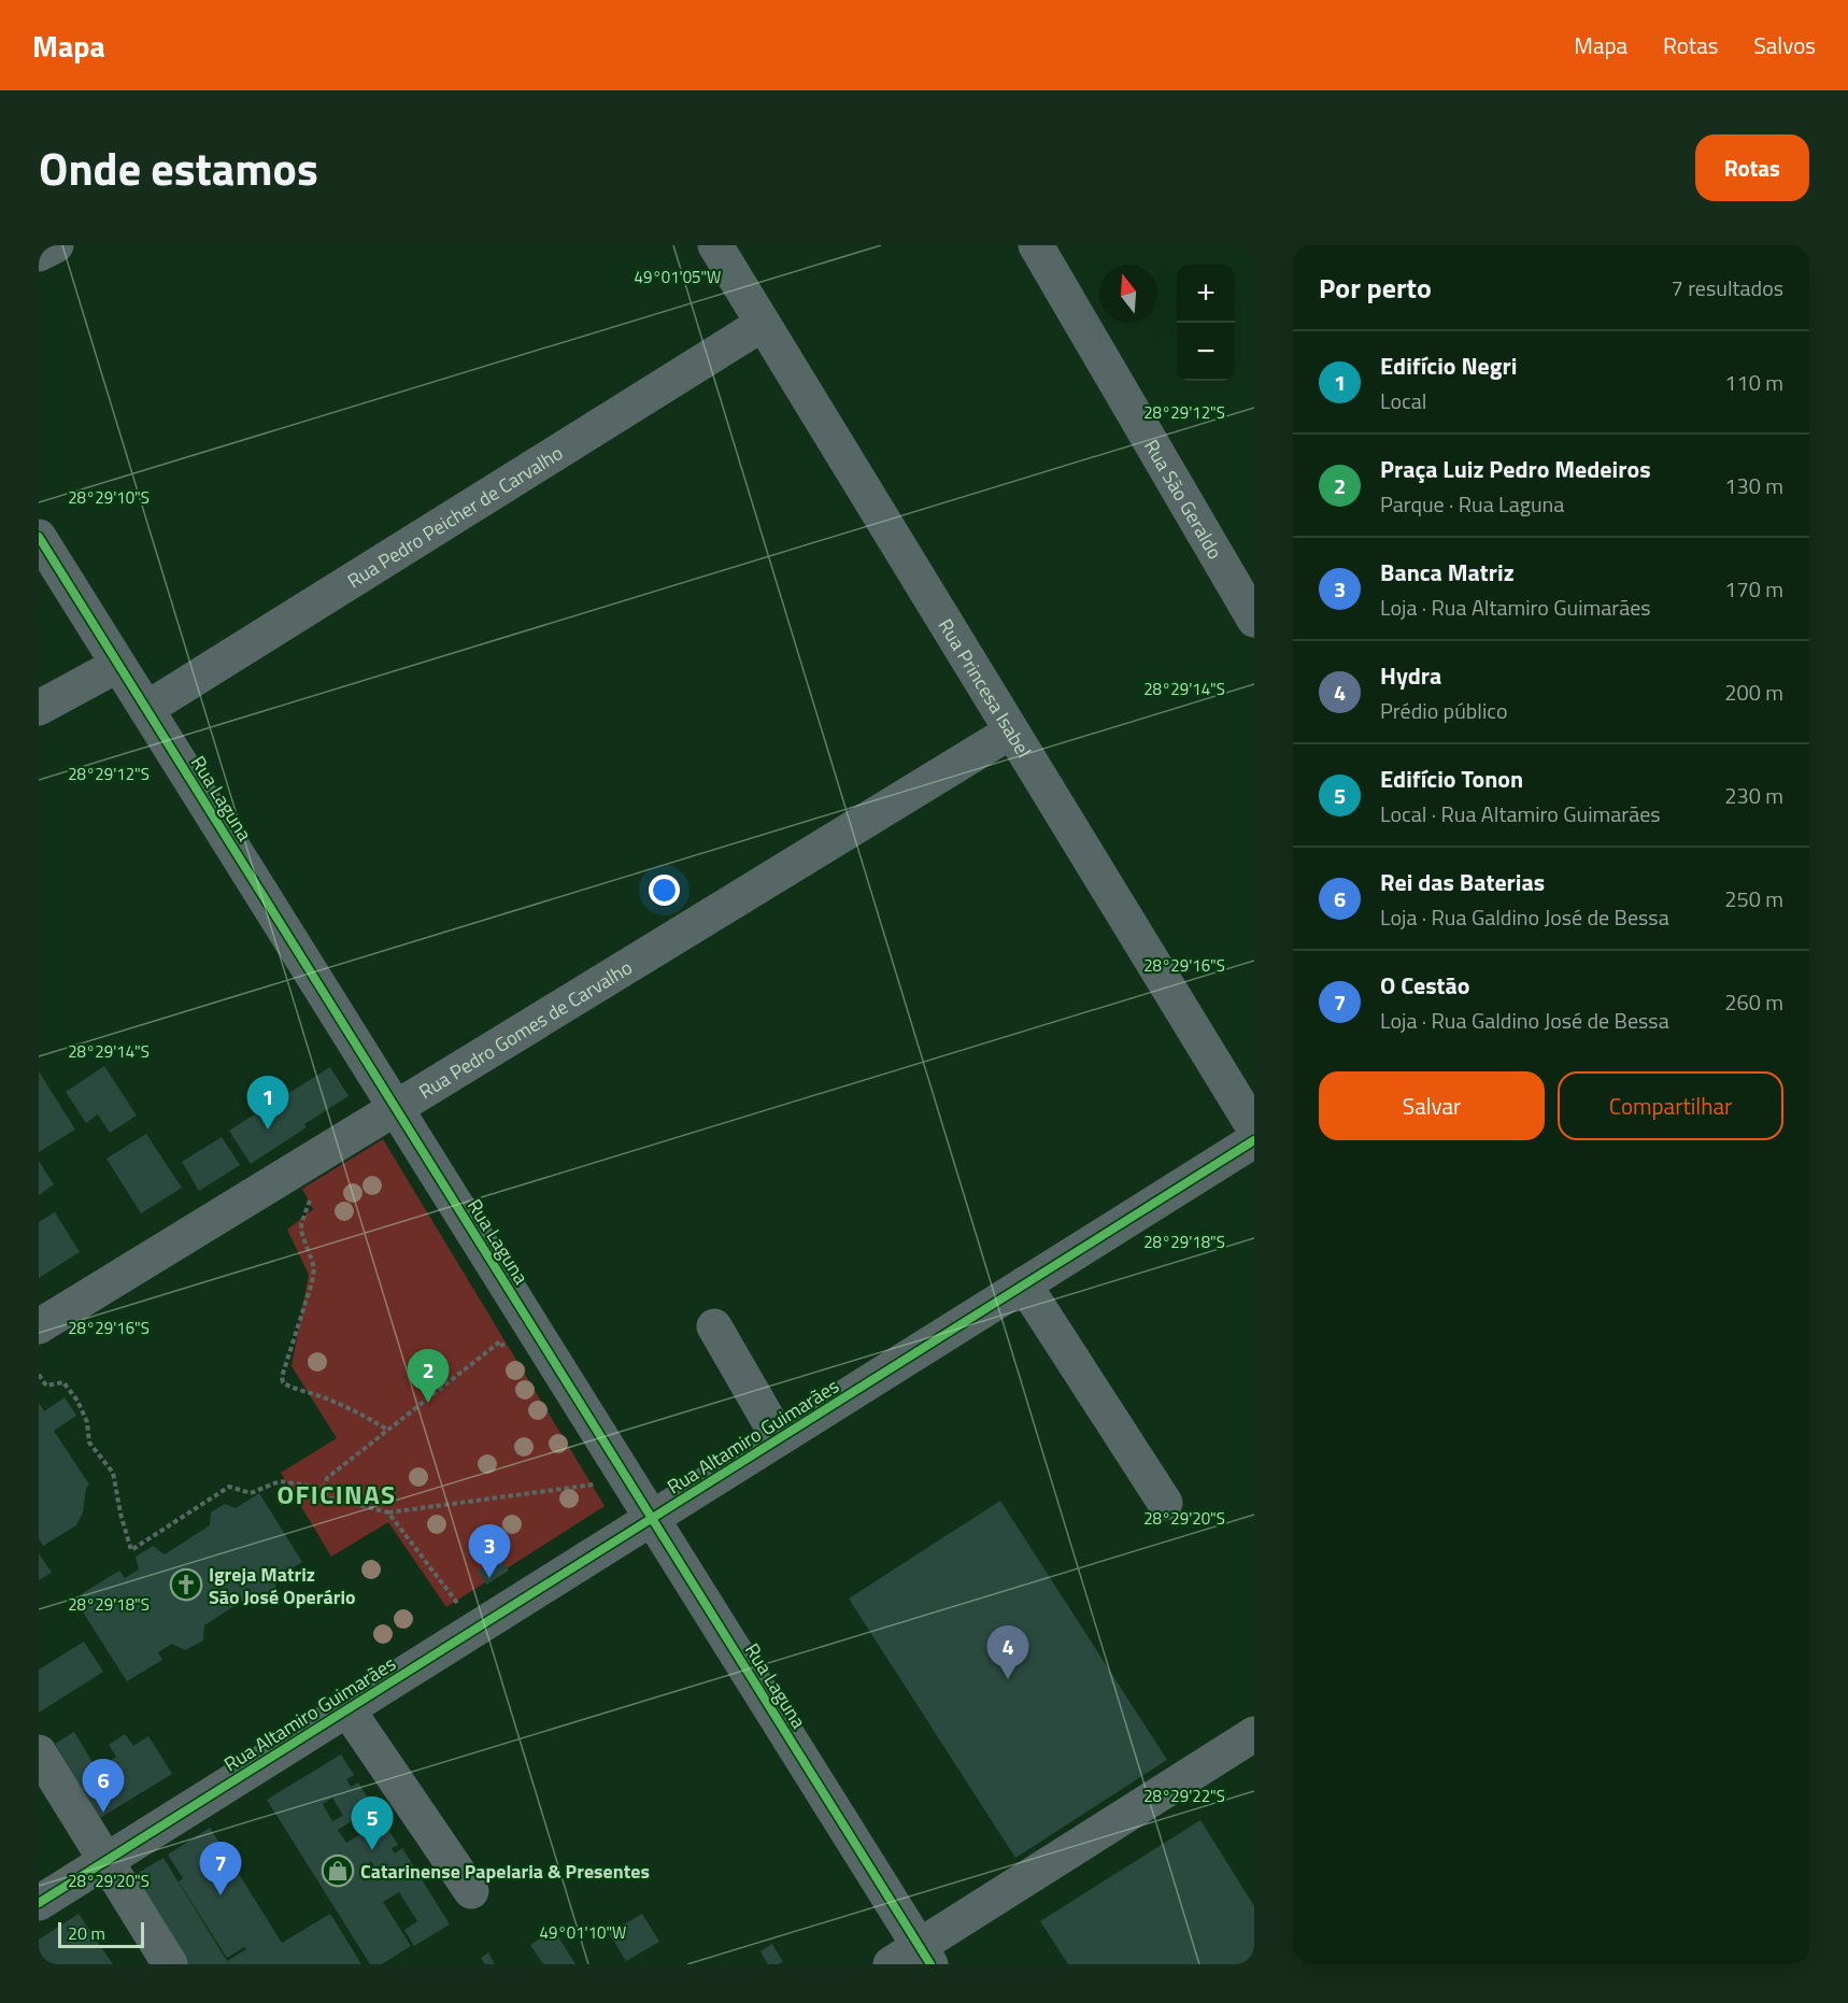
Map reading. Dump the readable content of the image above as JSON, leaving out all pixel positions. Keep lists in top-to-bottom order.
{
  "streets": {
    "street": [
      "Rua São Geraldo",
      "Rua Pedro Peicher de Carvalho",
      "Rua Princesa Isabel",
      "Rua Laguna",
      "Rua Pedro Gomes de Carvalho",
      "Rua Altamiro Guimarães"
    ]
  },
  "crossings": [
    ["Rua Pedro Peicher de Carvalho", "Rua Princesa Isabel"],
    ["Rua Pedro Peicher de Carvalho", "Rua Laguna"],
    ["Rua Princesa Isabel", "Rua Pedro Gomes de Carvalho"],
    ["Rua Laguna", "Rua Pedro Gomes de Carvalho"],
    ["Rua Laguna", "Rua Altamiro Guimarães"]
  ],
  "districts": ["OFICINAS"],
  "places": {
    "church": ["Igreja Matriz São José Operário"],
    "shop": ["Catarinense Papelaria & Presentes"]
  },
  "scale_bar": "20 m",
  "north": "top",
  "page": {
    "header": "Mapa",
    "nav": ["Mapa", "Rotas", "Salvos"],
    "title": "Onde estamos",
    "buttons": [
      "Rotas",
      ["Salvar", "Compartilhar"]
    ],
    "heading": ["Por perto", "7 resultados"],
    "map_buttons": ["+", "−"],
    "list": [
      {
        "mark": "1",
        "name": "Edifício Negri",
        "note": "Local",
        "value": "110 m"
      },
      {
        "mark": "2",
        "name": "Praça Luiz Pedro Medeiros",
        "note": "Parque · Rua Laguna",
        "value": "130 m"
      },
      {
        "mark": "3",
        "name": "Banca Matriz",
        "note": "Loja · Rua Altamiro Guimarães",
        "value": "170 m"
      },
      {
        "mark": "4",
        "name": "Hydra",
        "note": "Prédio público",
        "value": "200 m"
      },
      {
        "mark": "5",
        "name": "Edifício Tonon",
        "note": "Local · Rua Altamiro Guimarães",
        "value": "230 m"
      },
      {
        "mark": "6",
        "name": "Rei das Baterias",
        "note": "Loja · Rua Galdino José de Bessa",
        "value": "250 m"
      },
      {
        "mark": "7",
        "name": "O Cestão",
        "note": "Loja · Rua Galdino José de Bessa",
        "value": "260 m"
      }
    ],
    "pins": [
      "1",
      "2",
      "3",
      "4",
      "6",
      "5",
      "7"
    ],
    "scale": "20 m"
  },
  "coordinates": [
    "49°01'05\"W",
    "28°29'12\"S",
    "28°29'10\"S",
    "28°29'14\"S",
    "28°29'16\"S",
    "28°29'18\"S",
    "28°29'20\"S",
    "28°29'22\"S",
    "49°01'10\"W"
  ]
}
